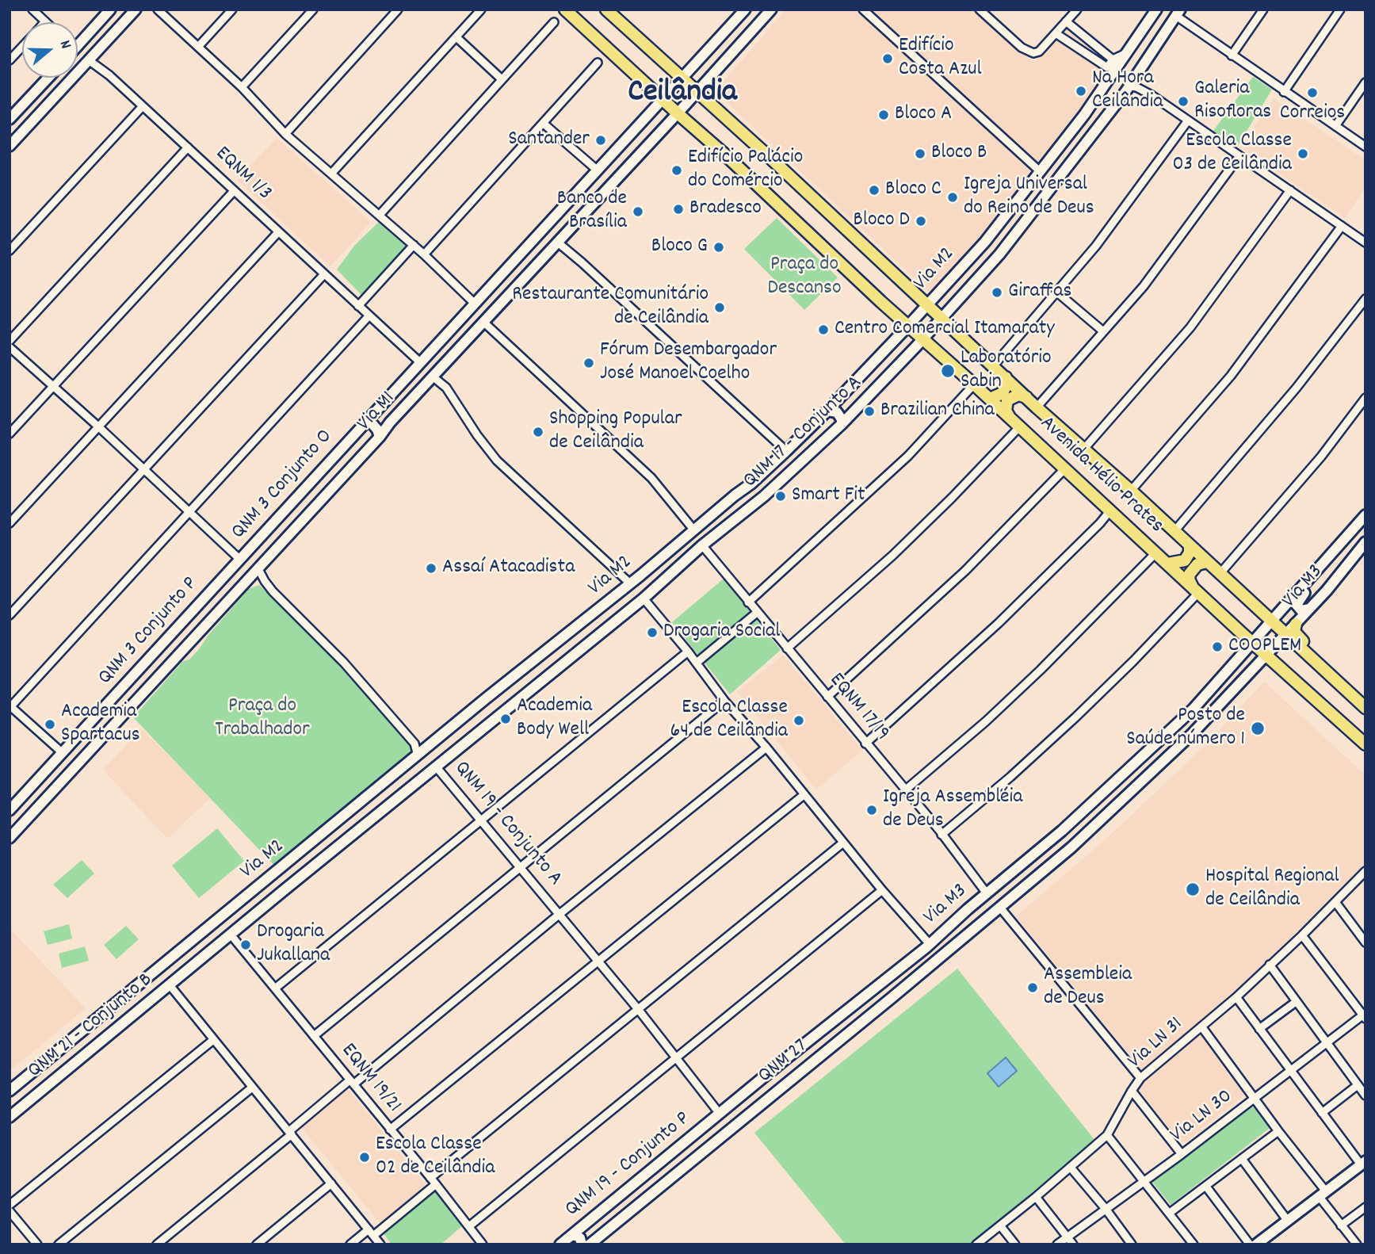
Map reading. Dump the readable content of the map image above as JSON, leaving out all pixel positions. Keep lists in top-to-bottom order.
{
  "streets": {
    "main road": [
      "Via M2",
      "Via M1",
      "QNM 17 - Conjunto A",
      "Avenida Hélio Prates",
      "QNM 3 Conjunto O",
      "Via M3",
      "QNM 3 Conjunto P",
      "QNM 19 - Conjunto A",
      "QNM 21 - Conjunto B",
      "QNM 27",
      "QNM 19 - Conjunto P"
    ],
    "street": [
      "EQNM 1/3",
      "EQNM 17/19",
      "Via LN 31",
      "EQNM 19/21",
      "Via LN 30"
    ]
  },
  "crossings": [
    ["EQNM 1/3", "QNM 3 Conjunto O"],
    ["Via M2", "QNM 17 - Conjunto A"],
    ["Via M2", "Avenida Hélio Prates"],
    ["Via M2", "EQNM 17/19"],
    ["Via M2", "QNM 19 - Conjunto A"],
    ["Via M1", "Avenida Hélio Prates"],
    ["QNM 17 - Conjunto A", "Avenida Hélio Prates"],
    ["QNM 17 - Conjunto A", "EQNM 17/19"],
    ["Avenida Hélio Prates", "Via M3"],
    ["Avenida Hélio Prates", "QNM 27"],
    ["QNM 3 Conjunto O", "QNM 3 Conjunto P"],
    ["Via M3", "EQNM 17/19"],
    ["Via M3", "QNM 27"],
    ["QNM 19 - Conjunto A", "QNM 19 - Conjunto P"]
  ],
  "districts": ["Ceilândia"],
  "parks": ["Praça do Descanso", "Praça do Trabalhador"],
  "places": [
    "Edifício Costa Azul",
    "Na Hora Ceilândia",
    "Correios",
    "Galeria Risofloras",
    "Bloco A",
    "Santander",
    "Bloco B",
    "Escola Classe 03 de Ceilândia",
    "Edifício Palácio do Comércio",
    "Bloco C",
    "Igreja Universal do Reino de Deus",
    "Bradesco",
    "Banco de Brasília",
    "Bloco D",
    "Bloco G",
    "Giraffas",
    "Restaurante Comunitário de Ceilândia",
    "Centro Comercial Itamaraty",
    "Fórum Desembargador José Manoel Coelho",
    "Laboratório Sabin",
    "Brazilian China",
    "Shopping Popular de Ceilândia",
    "Smart Fit",
    "Assaí Atacadista",
    "Drogaria Social",
    "COOPLEM",
    "Academia Body Well",
    "Escola Classe 64 de Ceilândia",
    "Academia Spartacus",
    "Posto de Saúde número 1",
    "Igreja Assembléia de Deus",
    "Hospital Regional de Ceilândia",
    "Drogaria Jukallana",
    "Assembleia de Deus",
    "Escola Classe 02 de Ceilândia"
  ],
  "north": "right"
}
